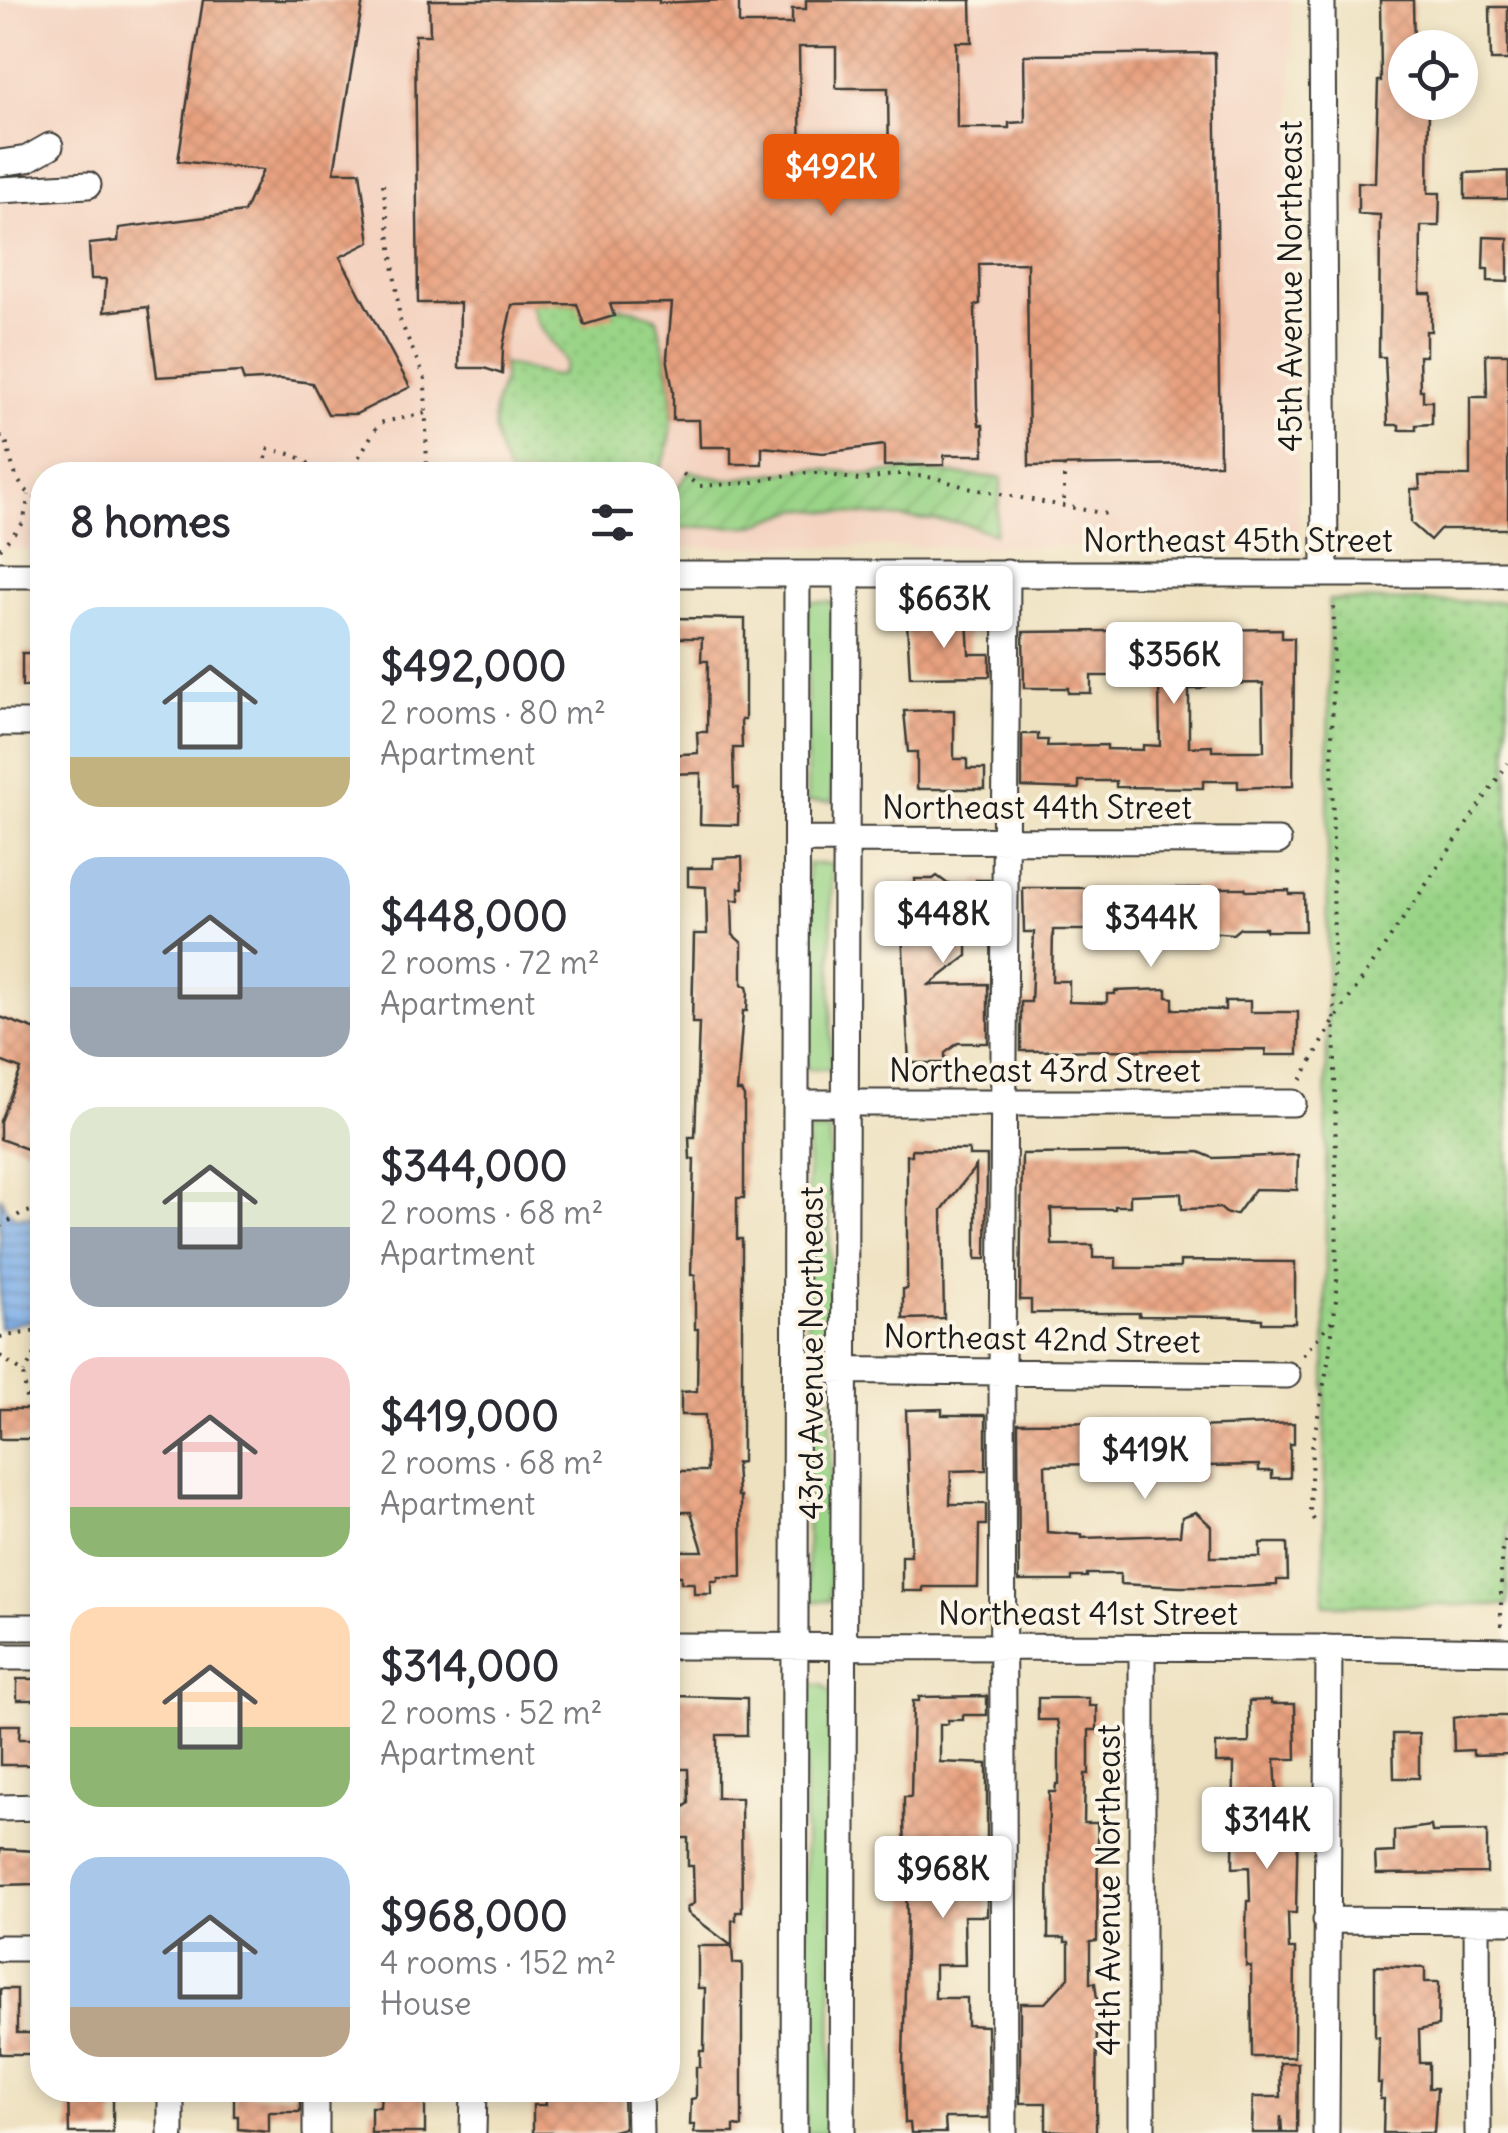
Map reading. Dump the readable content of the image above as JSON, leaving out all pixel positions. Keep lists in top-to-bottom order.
{
  "streets": {
    "street": [
      "45th Avenue Northeast",
      "Northeast 45th Street",
      "Northeast 44th Street",
      "Northeast 43rd Street",
      "Northeast 42nd Street",
      "43rd Avenue Northeast",
      "Northeast 41st Street",
      "44th Avenue Northeast"
    ]
  },
  "crossings": [
    ["45th Avenue Northeast", "Northeast 45th Street"],
    ["Northeast 45th Street", "43rd Avenue Northeast"],
    ["Northeast 44th Street", "43rd Avenue Northeast"],
    ["Northeast 43rd Street", "43rd Avenue Northeast"],
    ["Northeast 42nd Street", "43rd Avenue Northeast"],
    ["43rd Avenue Northeast", "Northeast 41st Street"],
    ["Northeast 41st Street", "44th Avenue Northeast"]
  ],
  "page": {
    "price": [
      "$492K",
      "$663K",
      "$356K",
      "$448K",
      "$344K",
      "$419K",
      "$314K",
      "$968K"
    ],
    "heading": "8 homes",
    "list": [
      {
        "name": "$492,000",
        "note": "2 rooms · 80 m² · Apartment"
      },
      {
        "name": "$448,000",
        "note": "2 rooms · 72 m² · Apartment"
      },
      {
        "name": "$344,000",
        "note": "2 rooms · 68 m² · Apartment"
      },
      {
        "name": "$419,000",
        "note": "2 rooms · 68 m² · Apartment"
      },
      {
        "name": "$314,000",
        "note": "2 rooms · 52 m² · Apartment"
      },
      {
        "name": "$968,000",
        "note": "4 rooms · 152 m² · House"
      }
    ]
  }
}
